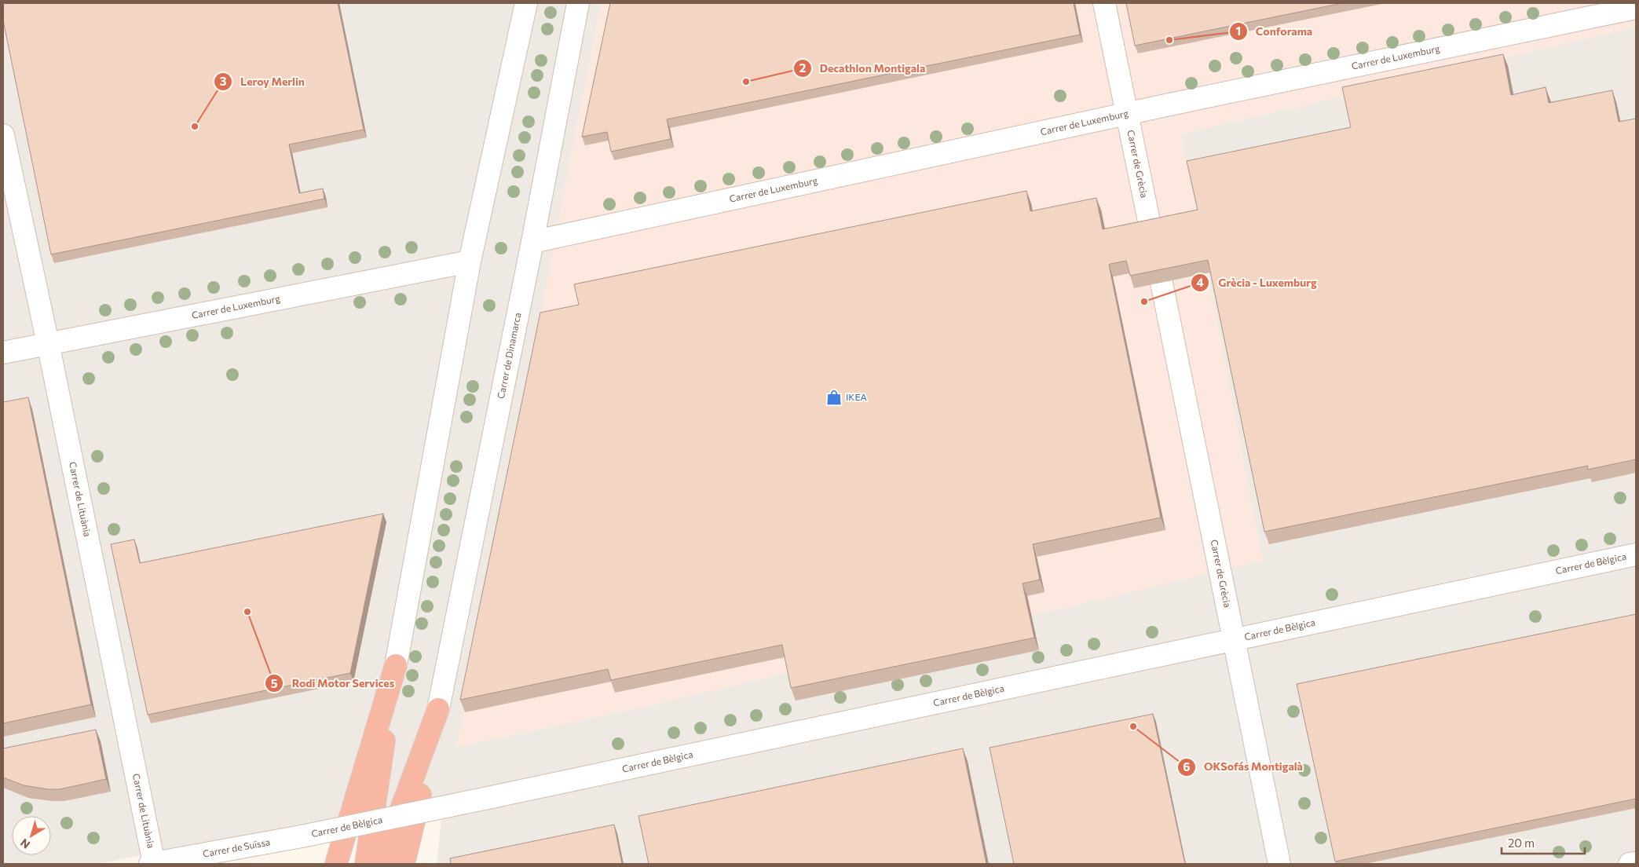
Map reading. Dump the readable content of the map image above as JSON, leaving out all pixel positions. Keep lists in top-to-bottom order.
{
  "streets": {
    "street": [
      "Carrer de Luxemburg",
      "Carrer de Grècia",
      "Carrer de Dinamarca",
      "Carrer de Lituània",
      "Carrer de Bèlgica",
      "Carrer de Suïssa"
    ]
  },
  "crossings": [
    ["Carrer de Luxemburg", "Carrer de Grècia"],
    ["Carrer de Luxemburg", "Carrer de Dinamarca"],
    ["Carrer de Luxemburg", "Carrer de Lituània"],
    ["Carrer de Grècia", "Carrer de Bèlgica"],
    ["Carrer de Lituània", "Carrer de Suïssa"],
    ["Carrer de Bèlgica", "Carrer de Suïssa"]
  ],
  "places": {
    "other": [
      "Conforama",
      "Decathlon Montigala",
      "Leroy Merlin",
      "Grècia - Luxemburg",
      "Rodi Motor Services",
      "OKSofás Montigalà"
    ],
    "shop": ["IKEA"]
  },
  "scale_bar": "20 m",
  "north": "bottom left"
}
